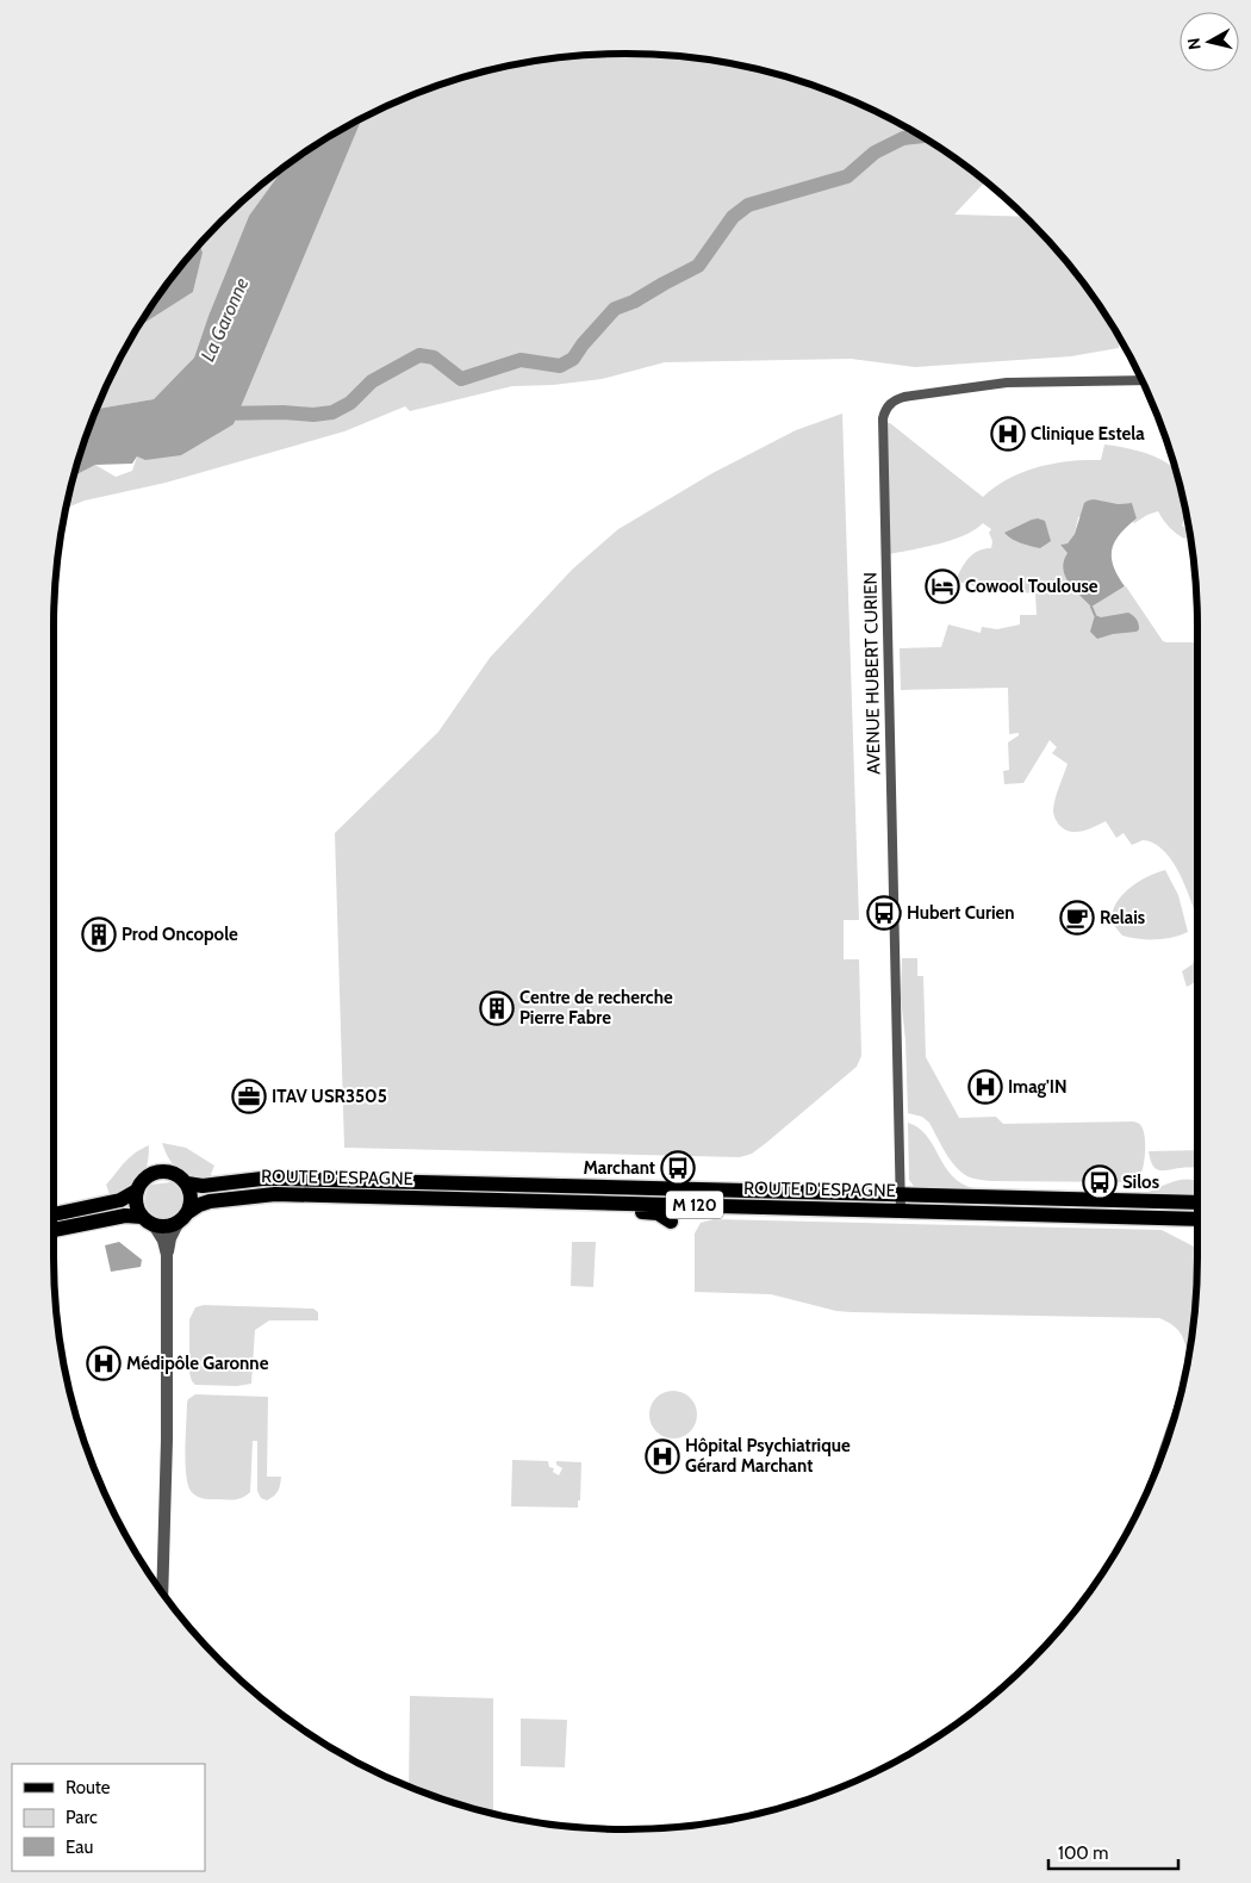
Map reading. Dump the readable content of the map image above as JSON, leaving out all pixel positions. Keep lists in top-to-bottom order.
{
  "streets": {
    "main road": ["ROUTE D'ESPAGNE", "M 120"],
    "street": ["AVENUE HUBERT CURIEN"]
  },
  "crossings": [
    ["AVENUE HUBERT CURIEN", "ROUTE D'ESPAGNE"]
  ],
  "water": ["La Garonne"],
  "places": {
    "hospital": [
      "Clinique Estela",
      "Imag'IN",
      "Médipôle Garonne",
      "Hôpital Psychiatrique Gérard Marchant"
    ],
    "hotel": ["Cowool Toulouse"],
    "bus stop": ["Hubert Curien", "Marchant", "Silos"],
    "cafe": ["Relais"],
    "building": ["Prod Oncopole", "Centre de recherche Pierre Fabre"],
    "office": ["ITAV USR3505"]
  },
  "legend": ["Route", "Parc", "Eau"],
  "scale_bar": "100 m",
  "north": "left"
}
